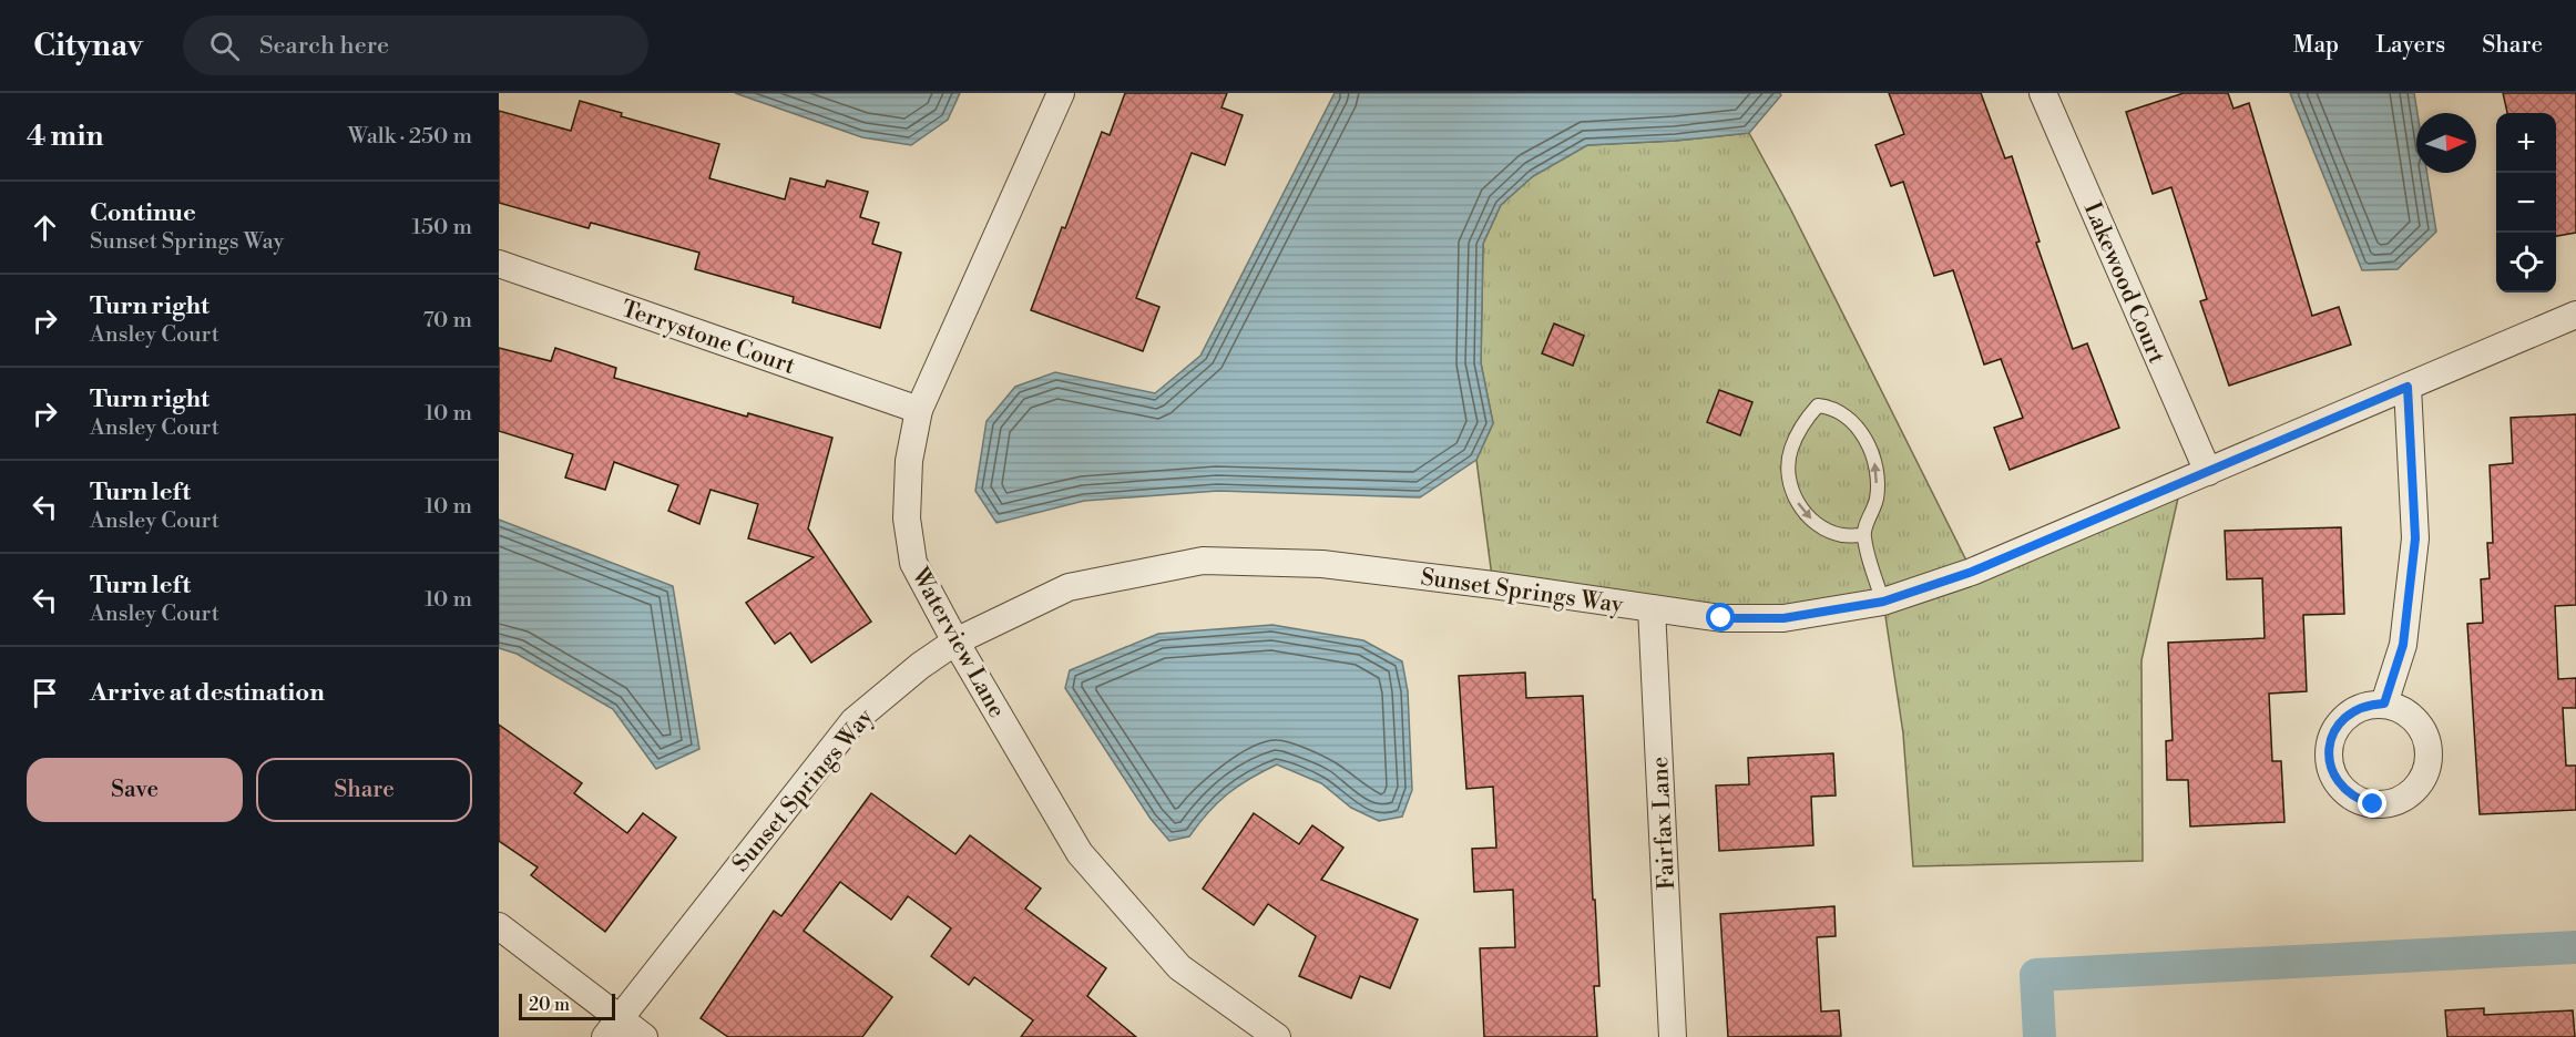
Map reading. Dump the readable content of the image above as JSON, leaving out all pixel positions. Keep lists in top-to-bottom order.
{
  "streets": {
    "street": [
      "Lakewood Court",
      "Terrystone Court",
      "Sunset Springs Way",
      "Waterview Lane",
      "Fairfax Lane"
    ]
  },
  "crossings": [
    ["Lakewood Court", "Sunset Springs Way"],
    ["Terrystone Court", "Waterview Lane"],
    ["Sunset Springs Way", "Waterview Lane"],
    ["Sunset Springs Way", "Fairfax Lane"]
  ],
  "scale_bar": "20 m",
  "north": "right",
  "page": {
    "header": "Citynav",
    "search": "Search here",
    "nav": ["Map", "Layers", "Share"],
    "heading": ["4 min", "Walk · 250 m"],
    "map_buttons": ["+", "−"],
    "list": [
      ["Continue", "Sunset Springs Way", "150 m"],
      ["Turn right", "Ansley Court", "70 m"],
      ["Turn right", "Ansley Court", "10 m"],
      ["Turn left", "Ansley Court", "10 m"],
      ["Turn left", "Ansley Court", "10 m"],
      "Arrive at destination"
    ],
    "buttons": ["Save", "Share"],
    "scale": "20 m"
  }
}
